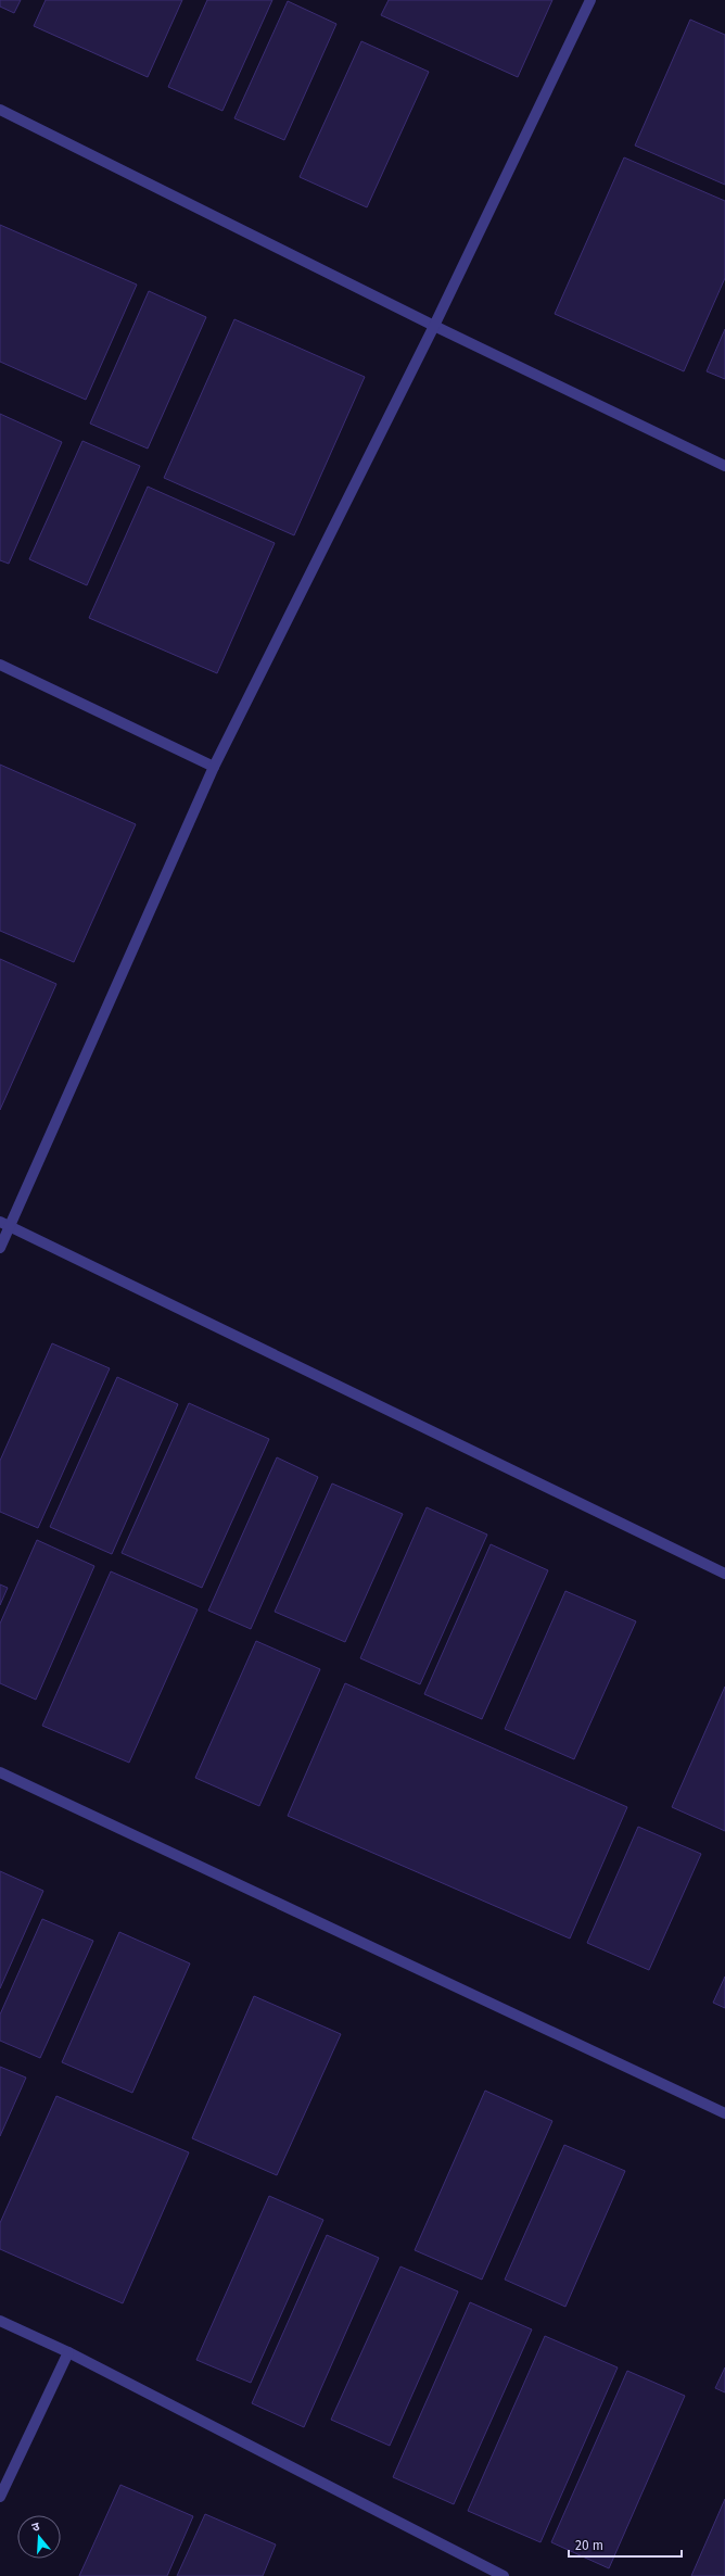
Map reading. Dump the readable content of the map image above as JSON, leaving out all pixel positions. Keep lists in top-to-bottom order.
{
  "scale_bar": "20 m",
  "north": "top"
}
